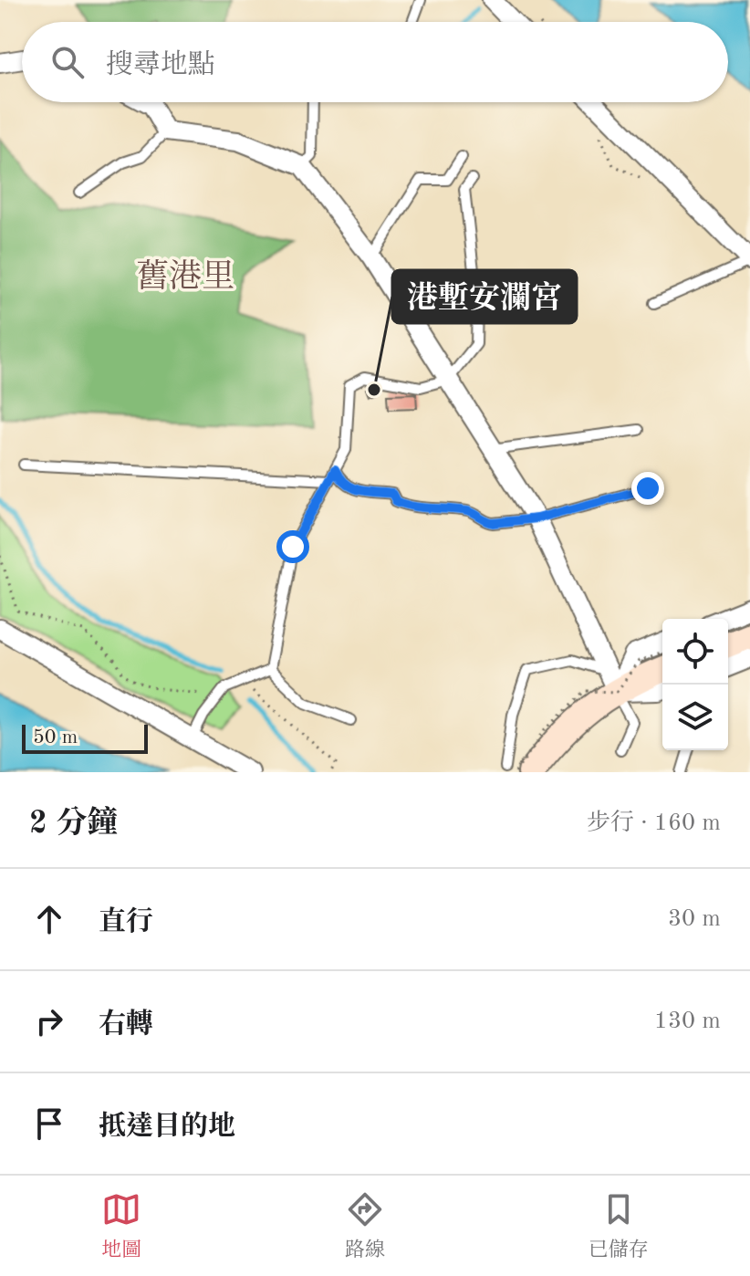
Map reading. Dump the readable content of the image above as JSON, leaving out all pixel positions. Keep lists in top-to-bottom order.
{
  "districts": ["舊港里"],
  "places": ["港塹安瀾宮"],
  "scale_bar": "50 m",
  "page": {
    "search": "搜尋地點",
    "scale": "50 m",
    "heading": ["2 分鐘", "步行 · 160 m"],
    "list": [
      ["直行", "30 m"],
      ["右轉", "130 m"],
      "抵達目的地"
    ],
    "nav": ["地圖", "路線", "已儲存"]
  }
}
